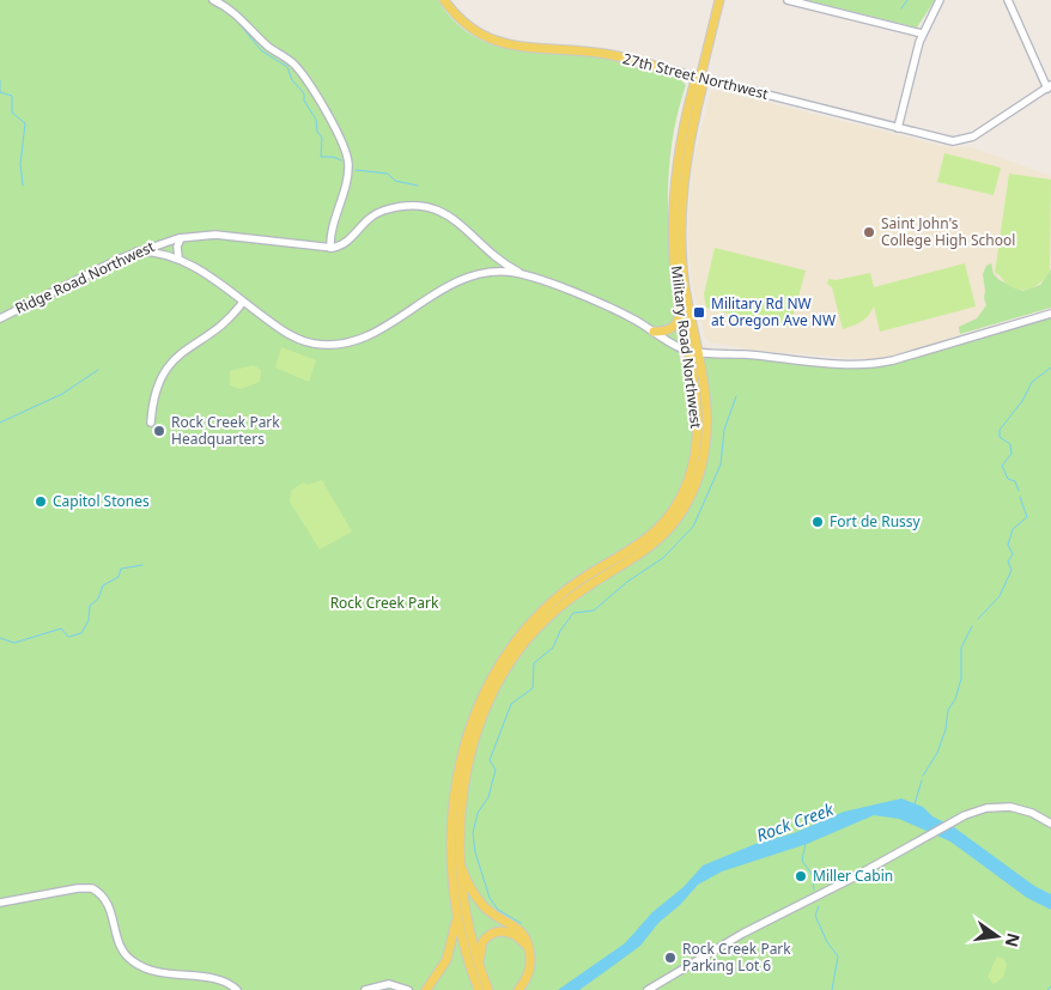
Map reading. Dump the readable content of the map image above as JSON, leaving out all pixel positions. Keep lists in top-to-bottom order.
{
  "streets": {
    "main road": ["27th Street Northwest", "Military Road Northwest"],
    "street": ["Ridge Road Northwest"]
  },
  "crossings": [
    ["27th Street Northwest", "Military Road Northwest"]
  ],
  "water": ["Rock Creek"],
  "parks": ["Rock Creek Park"],
  "places": {
    "other": [
      "Saint John's College High School",
      "Rock Creek Park Headquarters",
      "Capitol Stones",
      "Fort de Russy",
      "Miller Cabin",
      "Rock Creek Park Parking Lot 6"
    ],
    "transit": ["Military Rd NW at Oregon Ave NW"]
  },
  "north": "right"
}
